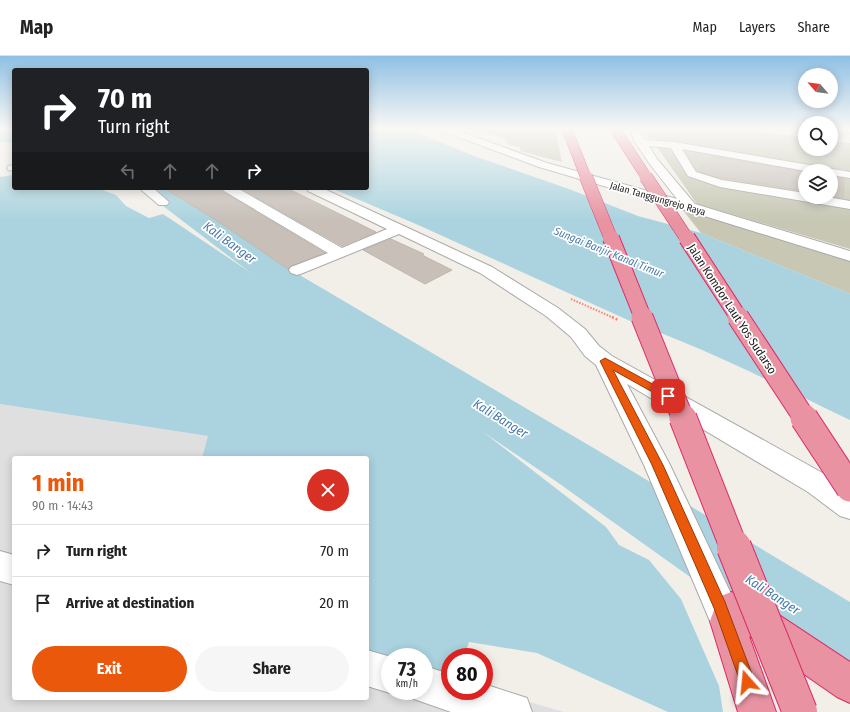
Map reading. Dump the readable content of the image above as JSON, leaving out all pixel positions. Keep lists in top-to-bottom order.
{
  "streets": {
    "highway": ["Jalan Komdor Laut Yos Sudarso"],
    "street": ["Jalan Tanggungrejo Raya"]
  },
  "water": ["Kali Banger", "Sungai Banjir Kanal Timur"],
  "north": "top left",
  "page": {
    "header": "Map",
    "nav": ["Map", "Layers", "Share"],
    "turn": ["70 m", "Turn right"],
    "heading": ["1 min", "90 m · 14:43"],
    "list": [
      {
        "name": "Turn right",
        "value": "70 m"
      },
      {
        "name": "Arrive at destination",
        "value": "20 m"
      }
    ],
    "buttons": ["Exit", "Share"],
    "speed": "73 km/h",
    "limit": "80"
  }
}
